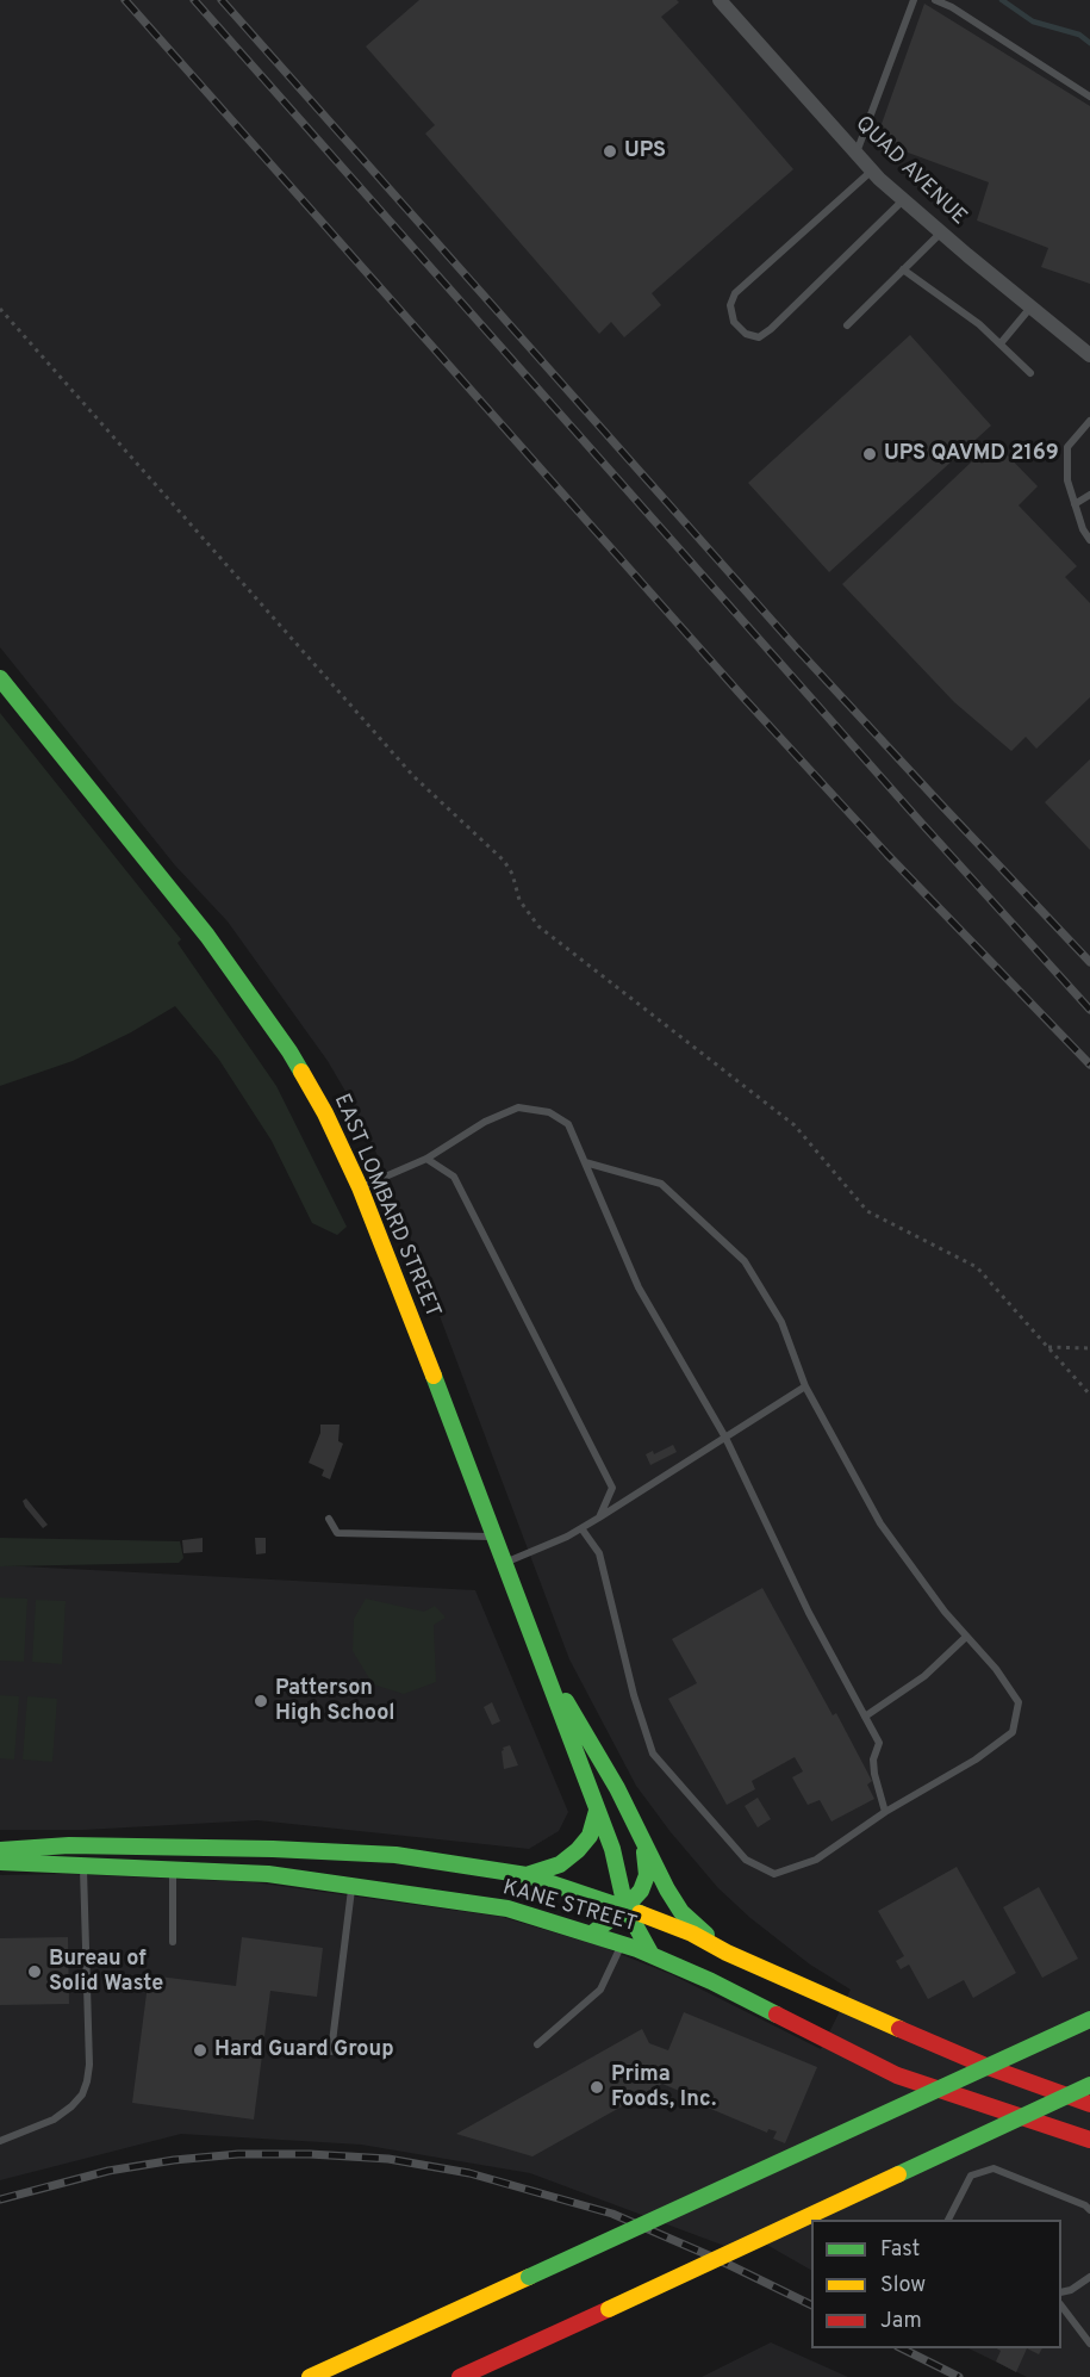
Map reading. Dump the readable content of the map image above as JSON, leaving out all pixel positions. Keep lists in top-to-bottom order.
{
  "streets": {
    "main road": ["EAST LOMBARD STREET", "KANE STREET"],
    "street": ["QUAD AVENUE"]
  },
  "crossings": [
    ["EAST LOMBARD STREET", "KANE STREET"]
  ],
  "places": [
    "UPS",
    "UPS QAVMD 2169",
    "Patterson High School",
    "Bureau of Solid Waste",
    "Hard Guard Group",
    "Prima Foods, Inc."
  ],
  "legend": ["Fast", "Slow", "Jam"]
}
